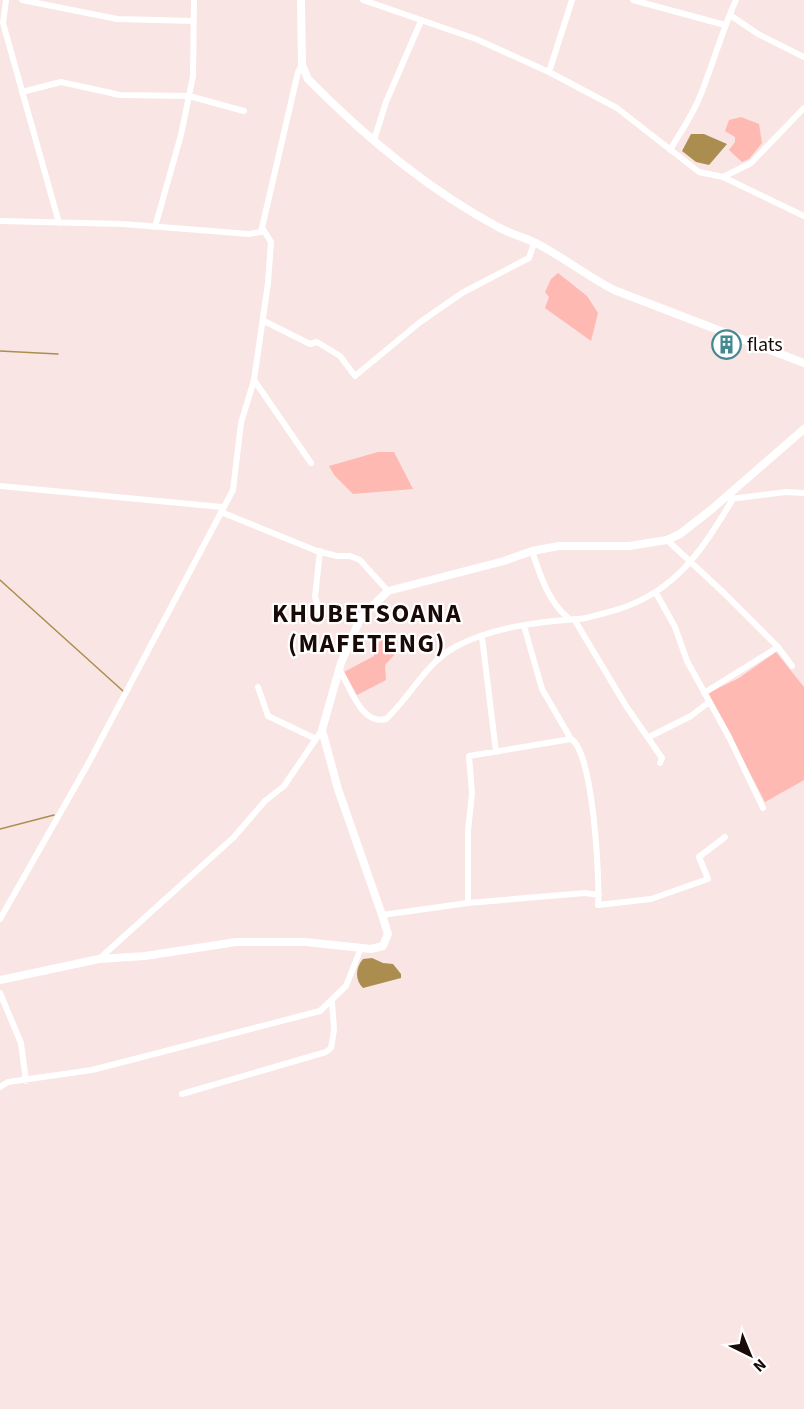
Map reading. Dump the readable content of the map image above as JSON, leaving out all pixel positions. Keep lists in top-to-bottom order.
{
  "districts": ["KHUBETSOANA (MAFETENG)"],
  "places": {
    "building": ["flats"]
  },
  "north": "bottom right"
}
